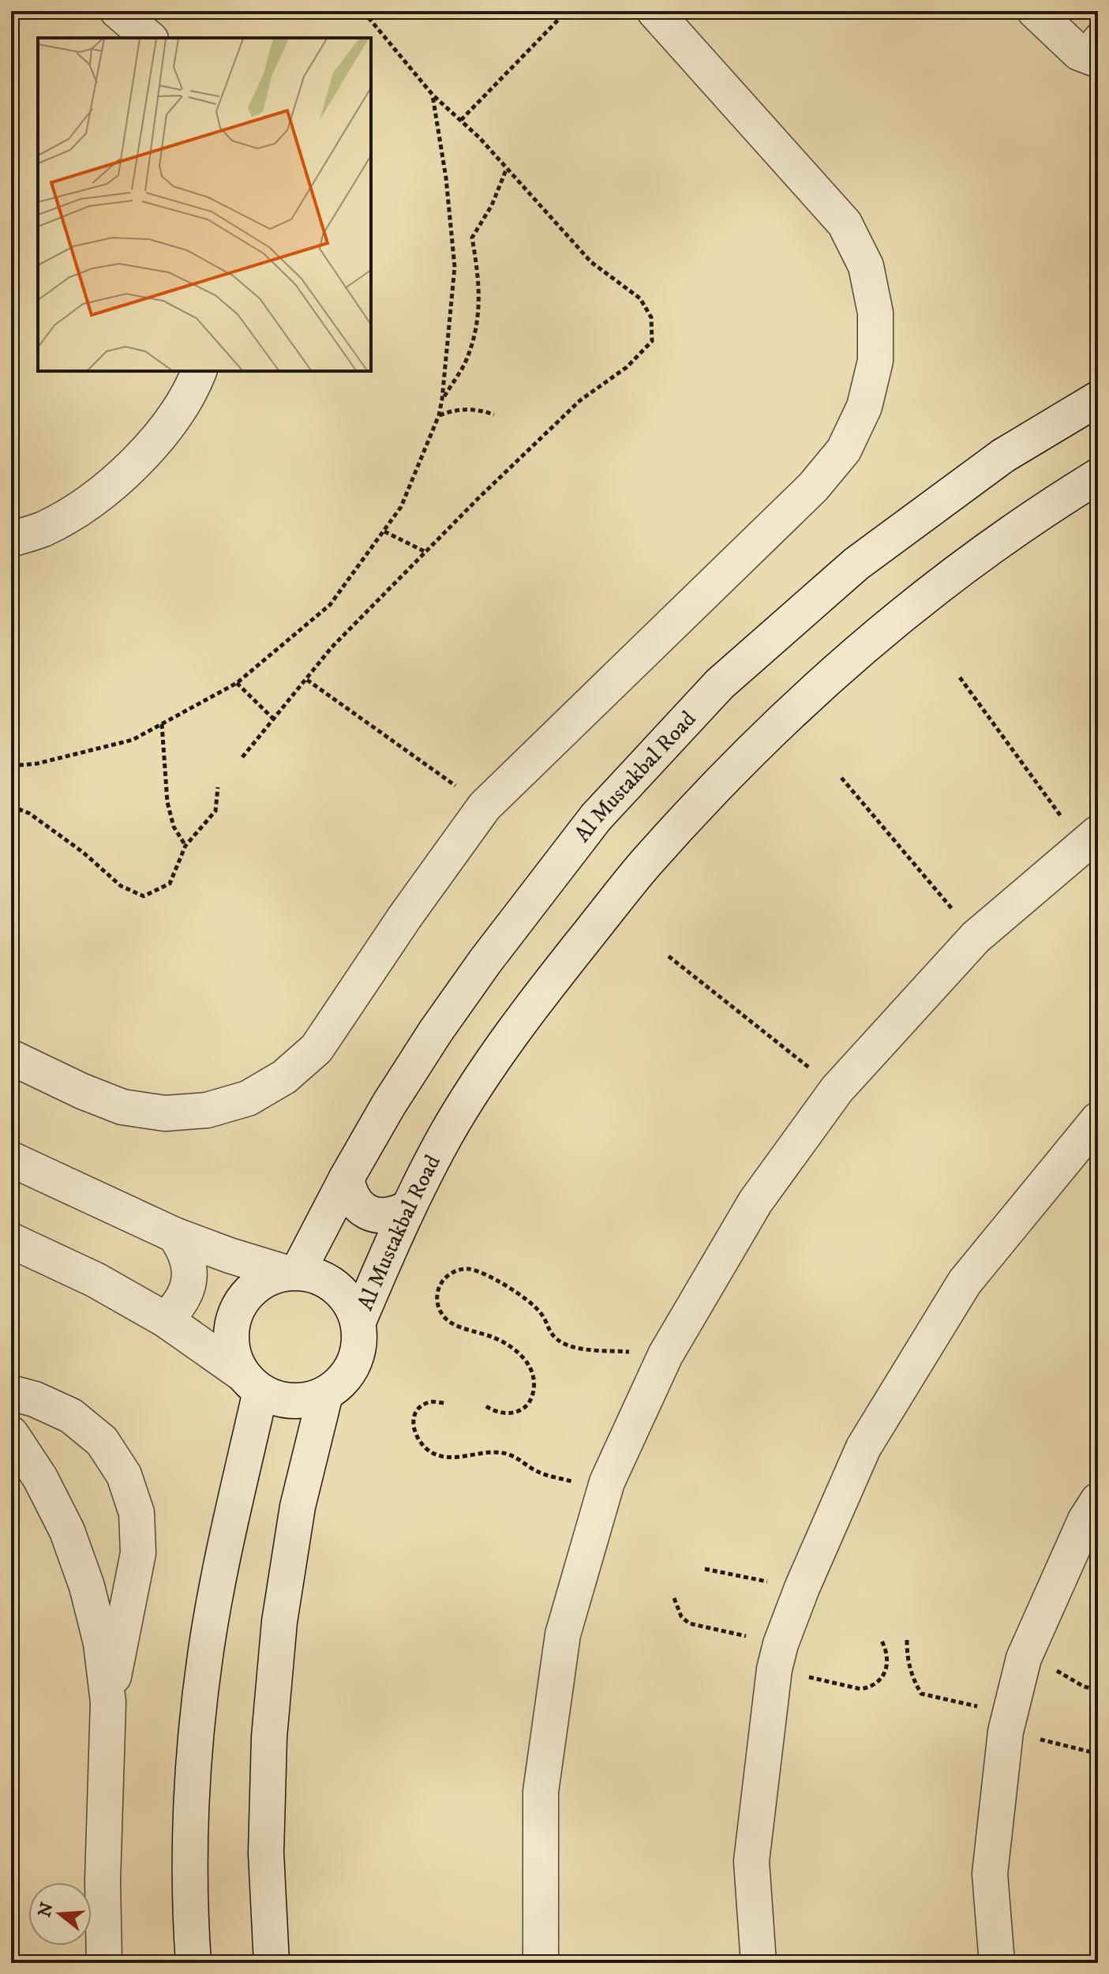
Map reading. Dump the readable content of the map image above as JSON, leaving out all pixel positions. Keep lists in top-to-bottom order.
{
  "streets": {
    "street": ["Al Mustakbal Road"]
  },
  "north": "left"
}
